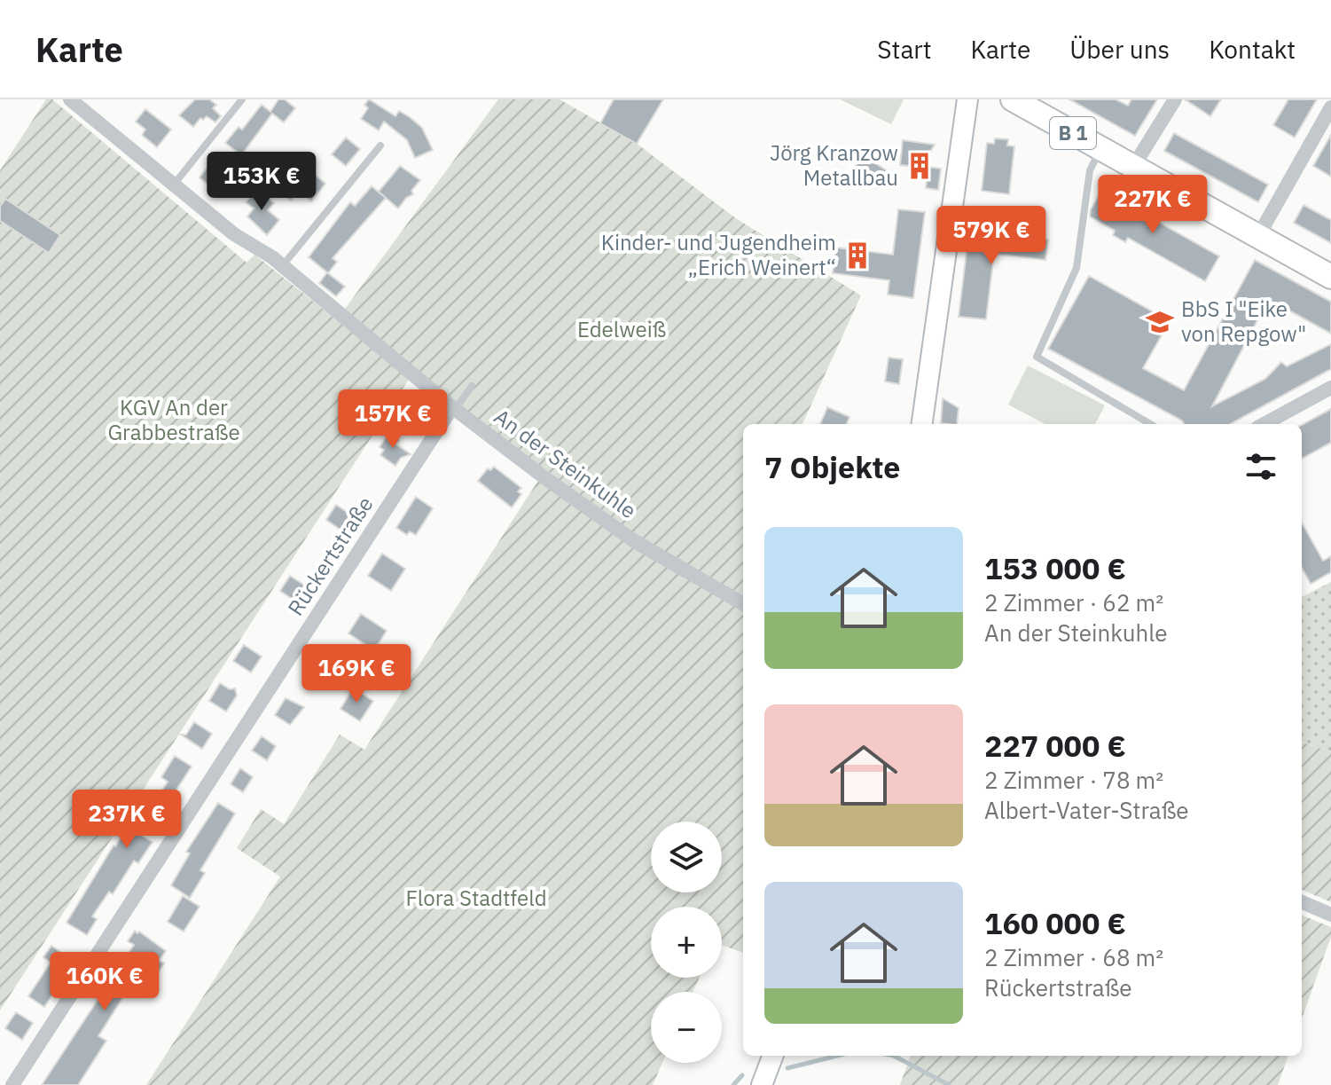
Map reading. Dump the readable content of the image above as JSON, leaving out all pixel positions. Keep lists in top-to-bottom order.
{
  "streets": {
    "main road": ["B 1"],
    "street": ["An der Steinkuhle", "Rückertstraße"]
  },
  "crossings": [
    ["An der Steinkuhle", "Rückertstraße"]
  ],
  "parks": ["Edelweiß", "KGV An der Grabbestraße", "Flora Stadtfeld"],
  "places": {
    "building": ["Jörg Kranzow Metallbau", "Kinder- und Jugendheim „Erich Weinert“"],
    "school or university": ["BbS I \"Eike von Repgow\""]
  },
  "page": {
    "header": "Karte",
    "nav": [
      "Start",
      "Karte",
      "Über uns",
      "Kontakt"
    ],
    "price": [
      "153K €",
      "227K €",
      "579K €",
      "157K €",
      "169K €",
      "237K €",
      "160K €"
    ],
    "heading": "7 Objekte",
    "list": [
      {
        "name": "153 000 €",
        "note": "2 Zimmer · 62 m² · An der Steinkuhle"
      },
      {
        "name": "227 000 €",
        "note": "2 Zimmer · 78 m² · Albert-Vater-Straße"
      },
      {
        "name": "160 000 €",
        "note": "2 Zimmer · 68 m² · Rückertstraße"
      }
    ],
    "map_buttons": ["+", "−"]
  }
}
